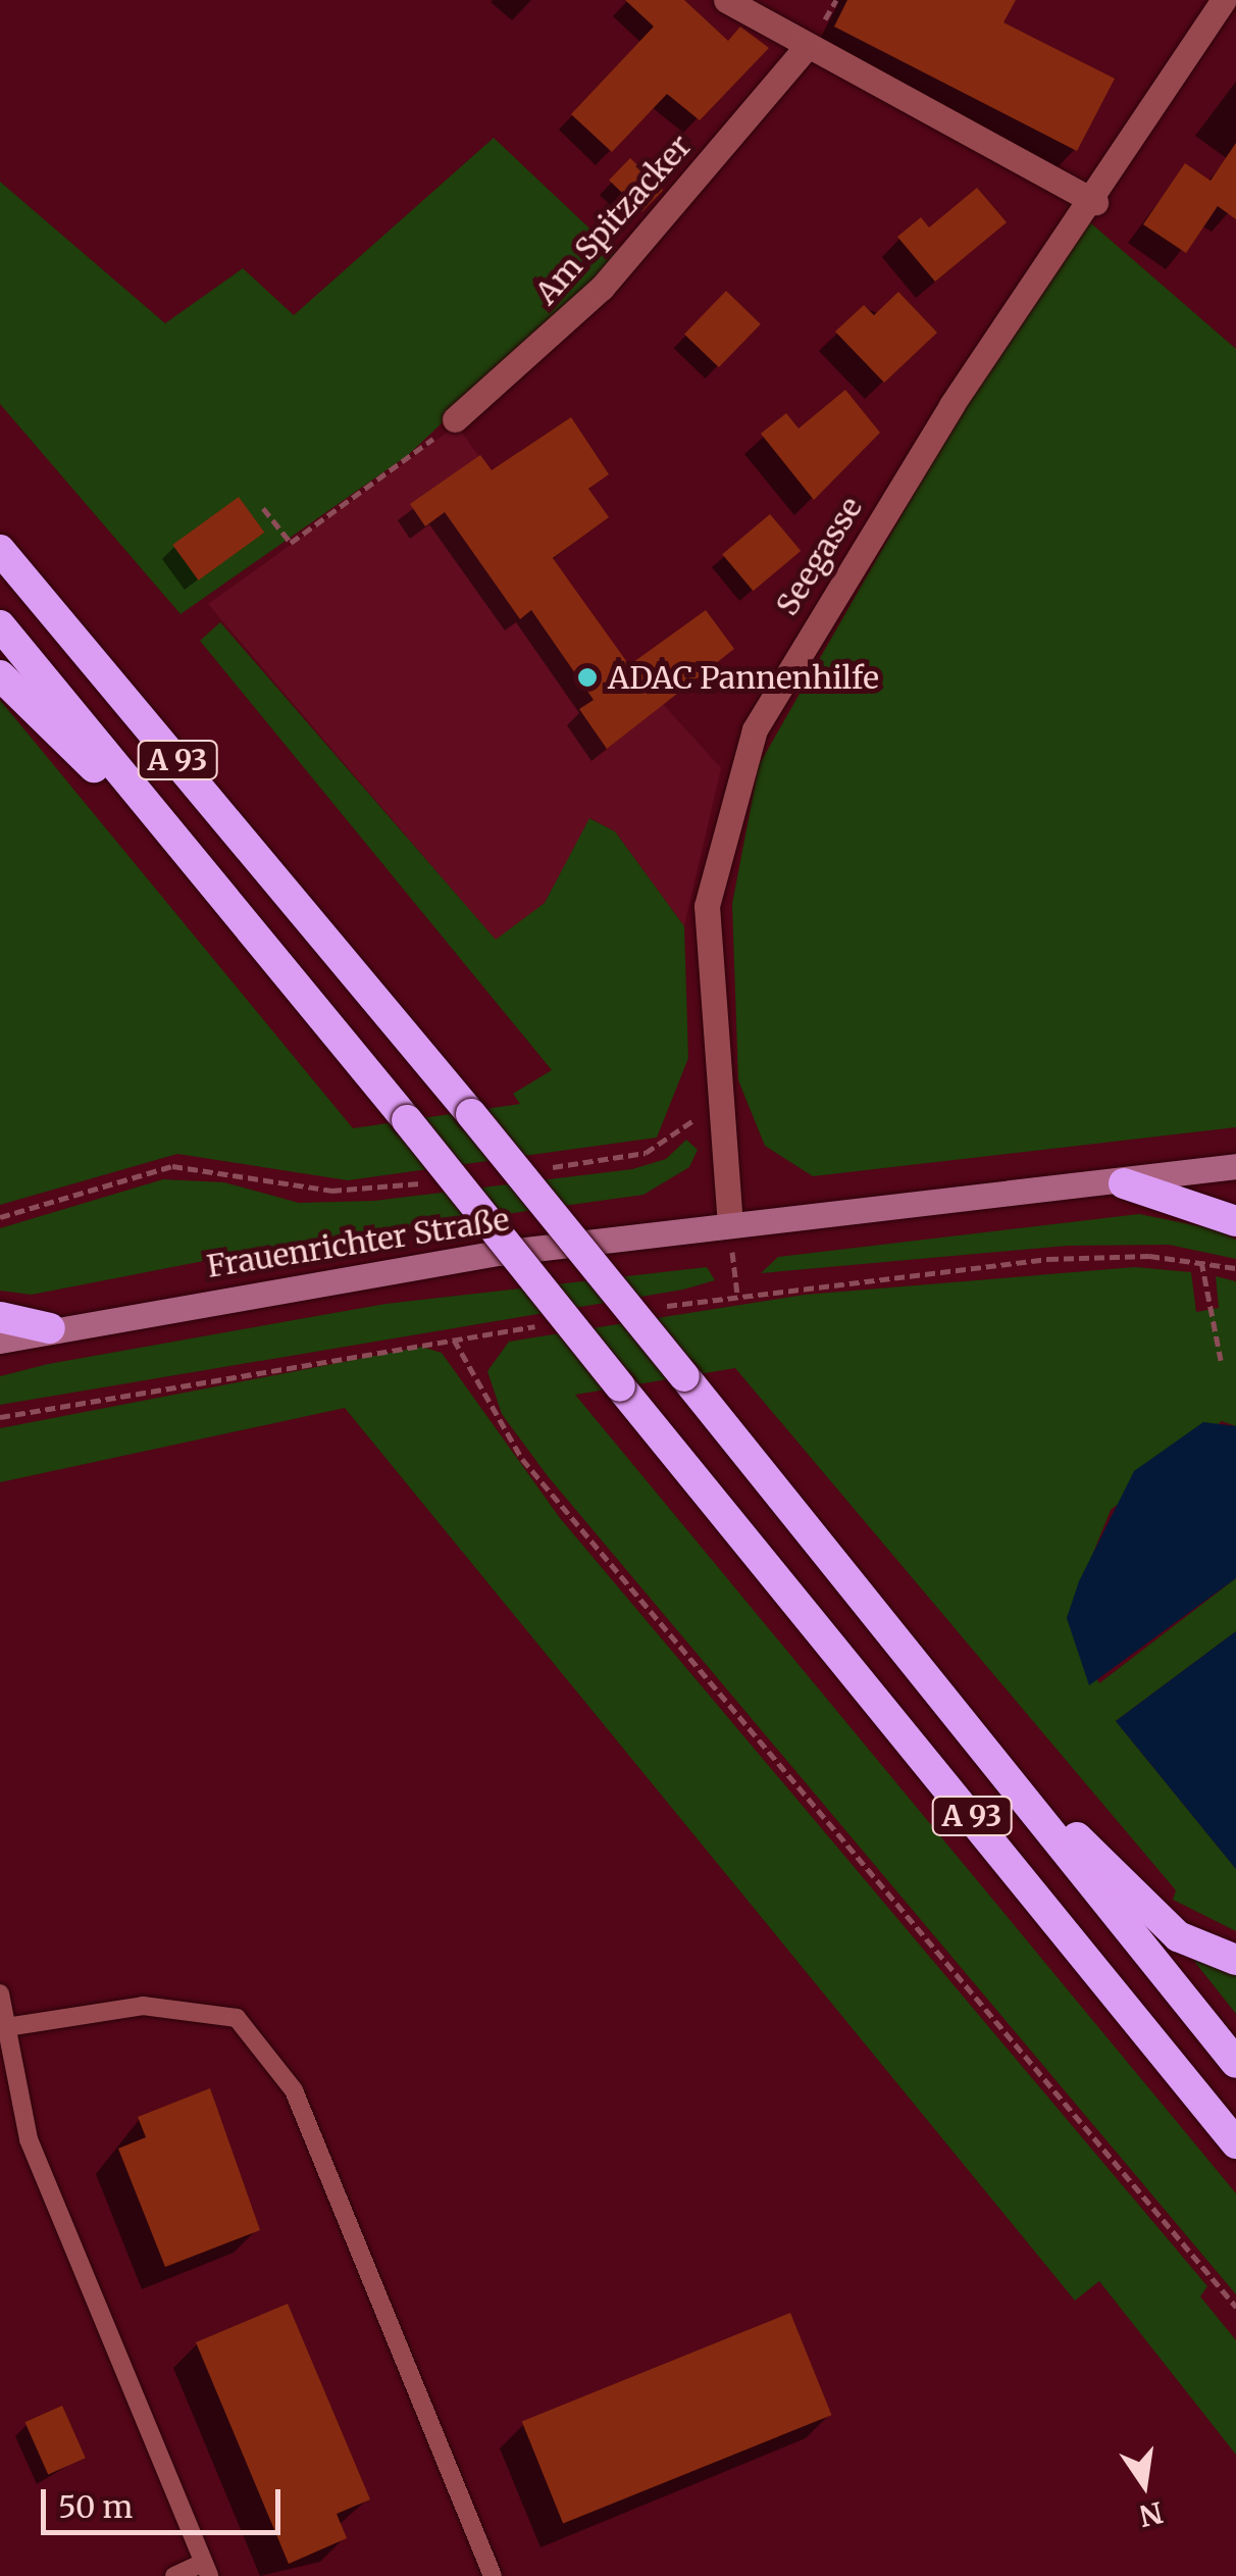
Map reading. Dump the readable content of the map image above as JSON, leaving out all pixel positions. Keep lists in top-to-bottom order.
{
  "streets": {
    "highway": ["A 93"],
    "main road": ["Frauenrichter Straße"],
    "street": ["Am Spitzacker", "Seegasse"]
  },
  "crossings": [
    ["Seegasse", "Frauenrichter Straße"]
  ],
  "places": ["ADAC Pannenhilfe"],
  "scale_bar": "50 m",
  "north": "bottom"
}
